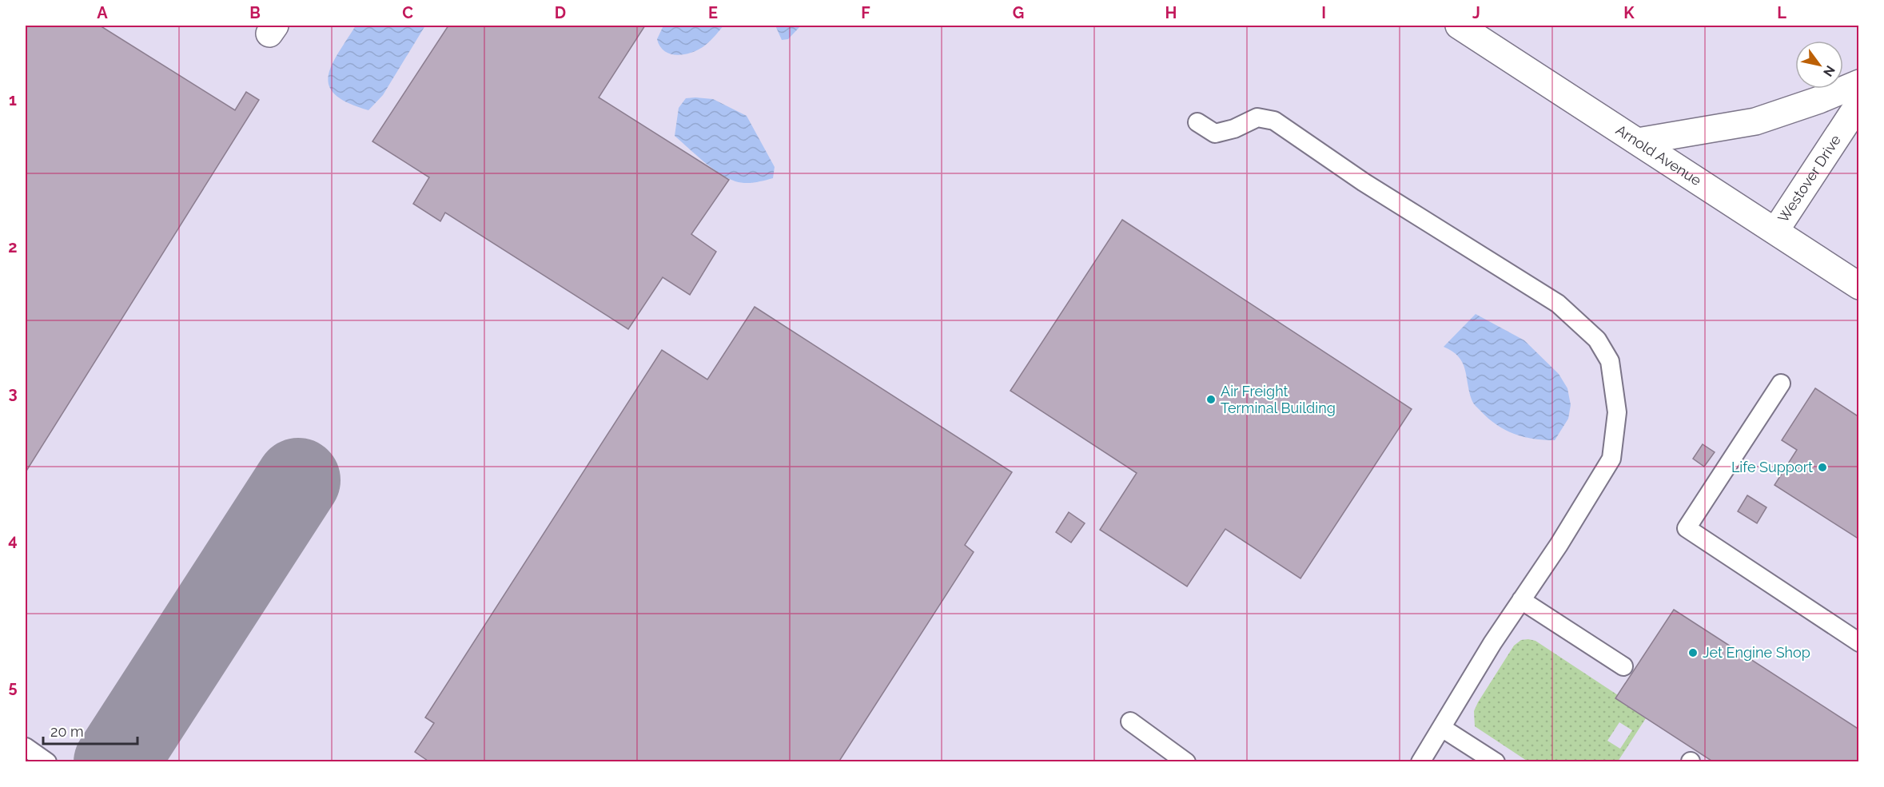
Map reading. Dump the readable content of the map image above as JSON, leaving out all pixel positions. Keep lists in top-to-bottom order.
{
  "streets": {
    "street": ["Arnold Avenue", "Westover Drive"]
  },
  "crossings": [
    ["Arnold Avenue", "Westover Drive"]
  ],
  "places": ["Air Freight Terminal Building", "Life Support", "Jet Engine Shop"],
  "scale_bar": "20 m",
  "north": "bottom right",
  "grid": {
    "columns": [
      "A",
      "B",
      "C",
      "D",
      "E",
      "F",
      "G",
      "H",
      "I",
      "J",
      "K",
      "L"
    ],
    "rows": [
      "1",
      "2",
      "3",
      "4",
      "5"
    ]
  }
}
